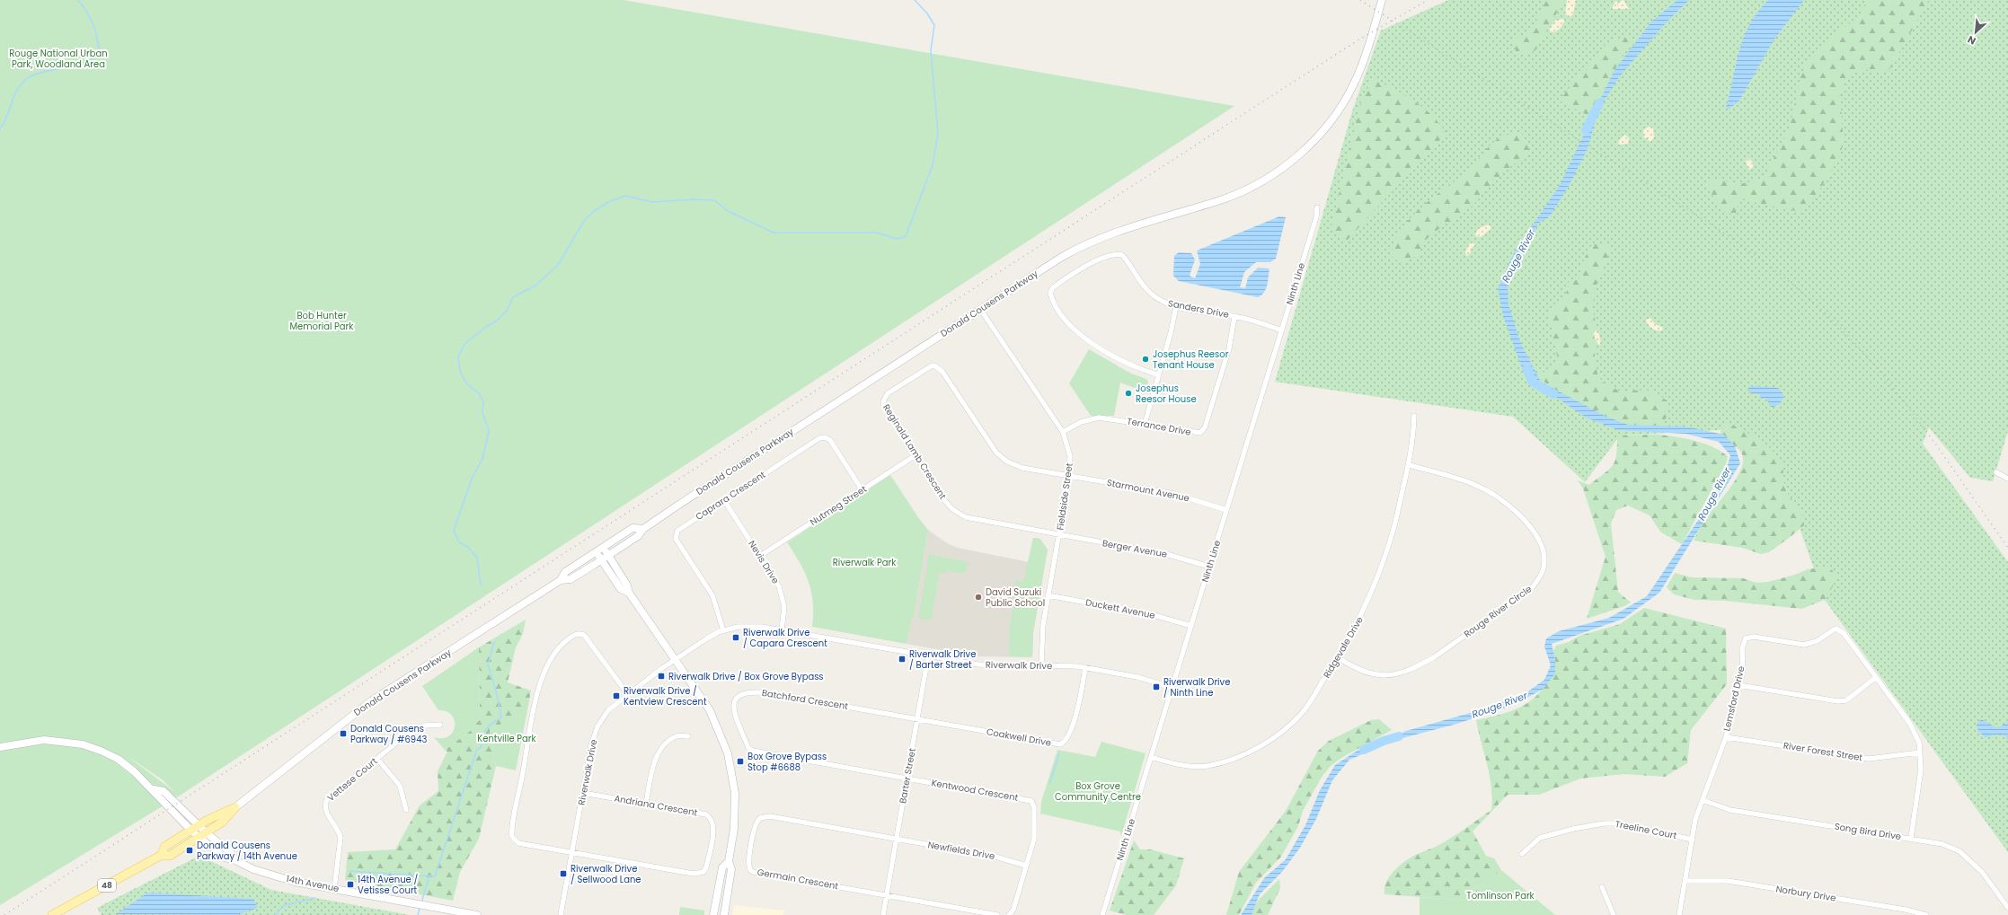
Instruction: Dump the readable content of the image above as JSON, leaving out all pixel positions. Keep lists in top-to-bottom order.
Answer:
{
  "streets": {
    "main road": ["Donald Cousens Parkway", "14th Avenue", "48"],
    "street": [
      "Ninth Line",
      "Sanders Drive",
      "Terrance Drive",
      "Reginald Lamb Crescent",
      "Starmount Avenue",
      "Caprara Crescent",
      "Fieldside Street",
      "Nutmeg Street",
      "Berger Avenue",
      "Nevis Drive",
      "Duckett Avenue",
      "Rouge River Circle",
      "Ridgevale Drive",
      "Riverwalk Drive",
      "Lemsford Drive",
      "Batchford Crescent",
      "Coakwell Drive",
      "River Forest Street",
      "Barter Street",
      "Vettese Court",
      "Kentwood Crescent",
      "Andriana Crescent",
      "Treeline Court",
      "Song Bird Drive",
      "Newfields Drive",
      "Germain Crescent",
      "Norbury Drive"
    ]
  },
  "crossings": [
    ["Ninth Line", "Sanders Drive"],
    ["Ninth Line", "Starmount Avenue"],
    ["Ninth Line", "Berger Avenue"],
    ["Ninth Line", "Duckett Avenue"],
    ["Ninth Line", "Ridgevale Drive"],
    ["Ninth Line", "Riverwalk Drive"],
    ["Donald Cousens Parkway", "Fieldside Street"],
    ["Donald Cousens Parkway", "14th Avenue"],
    ["Sanders Drive", "Terrance Drive"],
    ["Terrance Drive", "Fieldside Street"],
    ["Reginald Lamb Crescent", "Starmount Avenue"],
    ["Reginald Lamb Crescent", "Fieldside Street"],
    ["Reginald Lamb Crescent", "Nutmeg Street"],
    ["Reginald Lamb Crescent", "Berger Avenue"],
    ["Starmount Avenue", "Fieldside Street"],
    ["Caprara Crescent", "Nutmeg Street"],
    ["Caprara Crescent", "Nevis Drive"],
    ["Caprara Crescent", "Riverwalk Drive"],
    ["Fieldside Street", "Berger Avenue"],
    ["Fieldside Street", "Duckett Avenue"],
    ["Fieldside Street", "Riverwalk Drive"],
    ["Nutmeg Street", "Nevis Drive"],
    ["Nevis Drive", "Riverwalk Drive"],
    ["Rouge River Circle", "Ridgevale Drive"],
    ["Riverwalk Drive", "Coakwell Drive"],
    ["Riverwalk Drive", "Barter Street"],
    ["Riverwalk Drive", "Andriana Crescent"],
    ["Lemsford Drive", "River Forest Street"],
    ["Lemsford Drive", "Treeline Court"],
    ["Lemsford Drive", "Song Bird Drive"],
    ["Lemsford Drive", "Norbury Drive"],
    ["Batchford Crescent", "Coakwell Drive"],
    ["Batchford Crescent", "Barter Street"],
    ["Batchford Crescent", "Kentwood Crescent"],
    ["Coakwell Drive", "Barter Street"],
    ["Barter Street", "Kentwood Crescent"],
    ["Barter Street", "Newfields Drive"],
    ["Barter Street", "Germain Crescent"],
    ["Vettese Court", "14th Avenue"],
    ["Kentwood Crescent", "Newfields Drive"],
    ["Newfields Drive", "Germain Crescent"]
  ],
  "water": ["Rouge River"],
  "parks": [
    "Rouge National Urban Park, Woodland Area",
    "Bob Hunter Memorial Park",
    "Riverwalk Park",
    "Kentville Park",
    "Box Grove Community Centre",
    "Tomlinson Park"
  ],
  "places": {
    "other": ["Josephus Reesor Tenant House", "Josephus Reesor House", "David Suzuki Public School"],
    "transit": [
      "Riverwalk Drive / Capara Crescent",
      "Riverwalk Drive / Barter Street",
      "Riverwalk Drive / Box Grove Bypass",
      "Riverwalk Drive / Ninth Line",
      "Riverwalk Drive / Kentview Crescent",
      "Donald Cousens Parkway / #6943",
      "Box Grove Bypass Stop #6688",
      "Donald Cousens Parkway / 14th Avenue",
      "Riverwalk Drive / Sellwood Lane",
      "14th Avenue / Vetisse Court"
    ]
  },
  "north": "bottom left"
}
